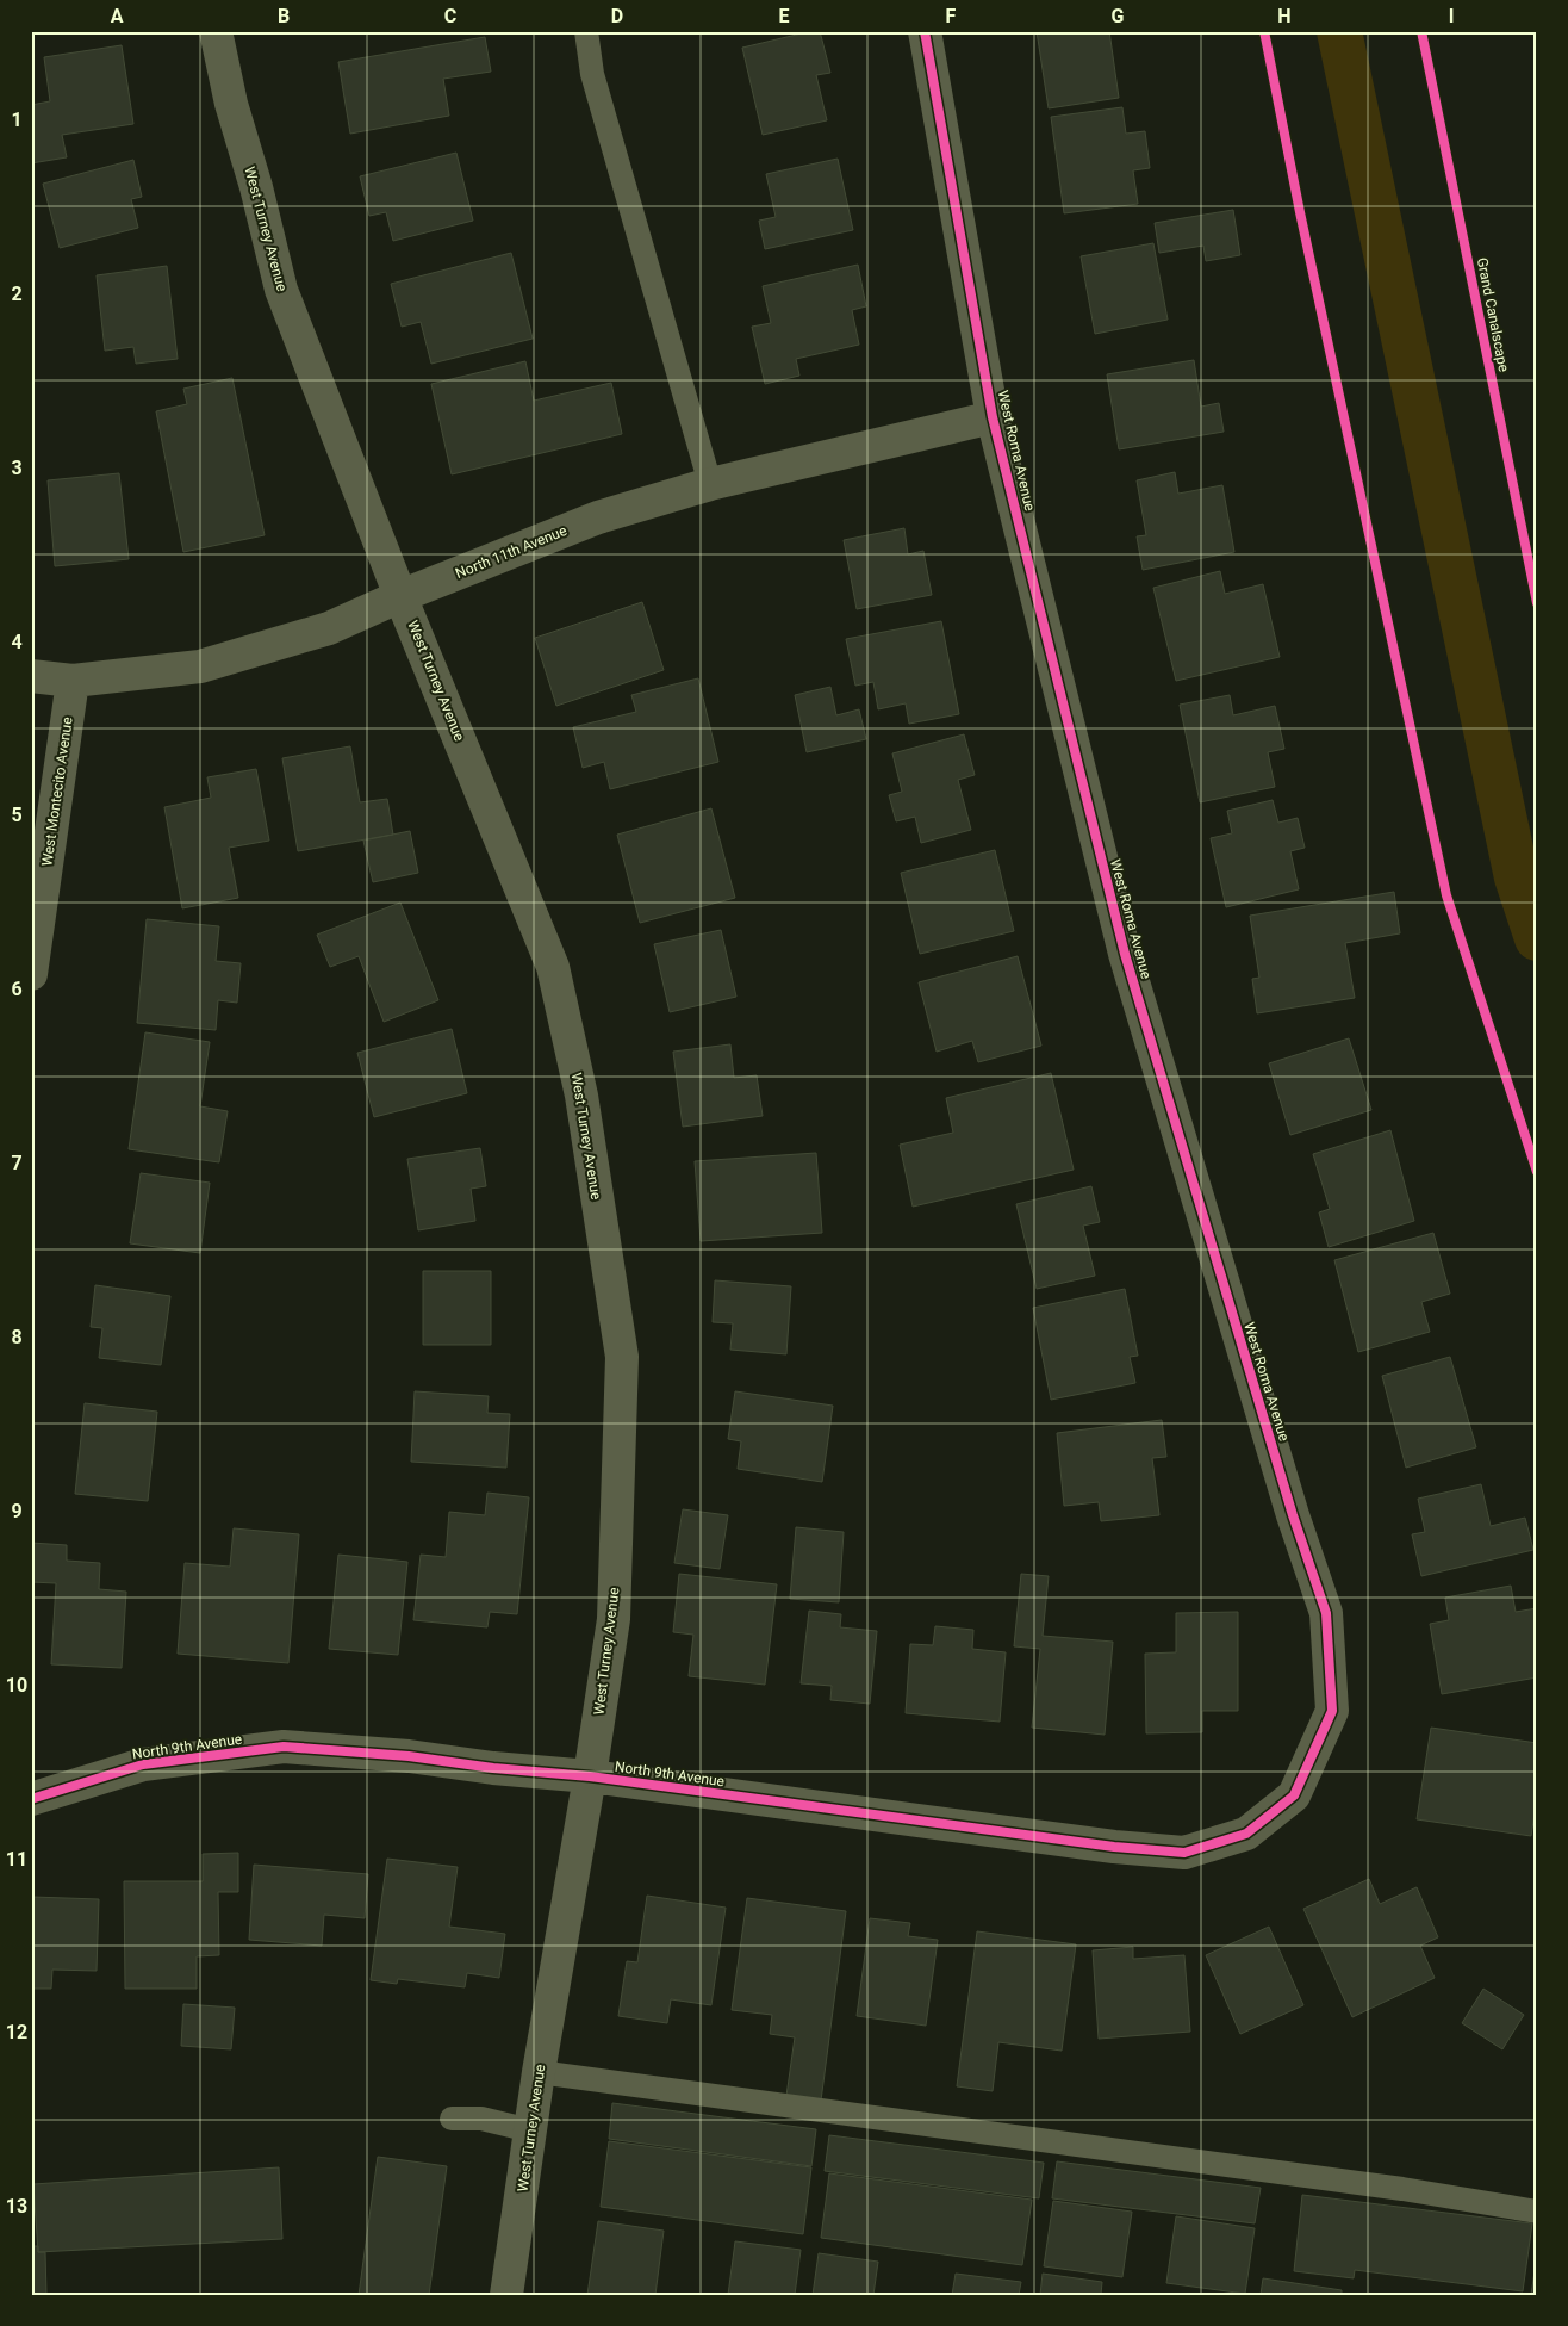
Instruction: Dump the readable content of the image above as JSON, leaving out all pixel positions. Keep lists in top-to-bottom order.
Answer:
{
  "streets": {
    "street": [
      "West Turney Avenue",
      "West Roma Avenue",
      "North 11th Avenue",
      "West Montecito Avenue",
      "North 9th Avenue"
    ],
    "cycle path": ["Grand Canalscape"]
  },
  "crossings": [
    ["West Turney Avenue", "North 11th Avenue"],
    ["West Turney Avenue", "North 9th Avenue"],
    ["West Roma Avenue", "North 11th Avenue"],
    ["West Roma Avenue", "North 9th Avenue"],
    ["North 11th Avenue", "West Montecito Avenue"]
  ],
  "grid": {
    "columns": [
      "A",
      "B",
      "C",
      "D",
      "E",
      "F",
      "G",
      "H",
      "I"
    ],
    "rows": [
      "1",
      "2",
      "3",
      "4",
      "5",
      "6",
      "7",
      "8",
      "9",
      "10",
      "11",
      "12",
      "13"
    ]
  }
}
